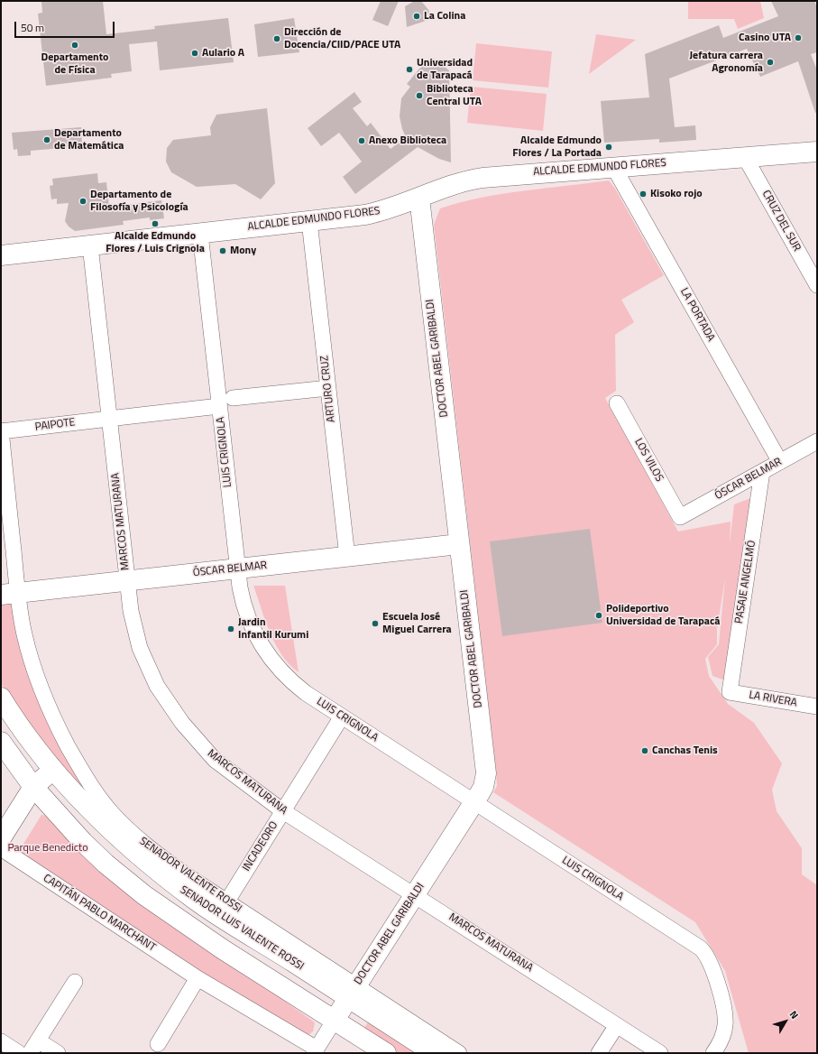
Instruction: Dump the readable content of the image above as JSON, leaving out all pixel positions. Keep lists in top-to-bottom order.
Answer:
{
  "streets": {
    "street": [
      "ALCALDE EDMUNDO FLORES",
      "CRUZ DEL SUR",
      "LA PORTADA",
      "DOCTOR ABEL GARIBALDI",
      "ARTURO CRUZ",
      "PAIPOTE",
      "LUIS CRIGNOLA",
      "LOS VILOS",
      "ÓSCAR BELMAR",
      "MARCOS MATURANA",
      "PASAJE ANGELMÓ",
      "LA RIVERA",
      "INCADEORO",
      "SENADOR VALENTE ROSSI",
      "CAPITÁN PABLO MARCHANT",
      "SENADOR LUIS VALENTE ROSSI"
    ]
  },
  "crossings": [
    ["ALCALDE EDMUNDO FLORES", "CRUZ DEL SUR"],
    ["ALCALDE EDMUNDO FLORES", "LA PORTADA"],
    ["ALCALDE EDMUNDO FLORES", "DOCTOR ABEL GARIBALDI"],
    ["ALCALDE EDMUNDO FLORES", "ARTURO CRUZ"],
    ["ALCALDE EDMUNDO FLORES", "LUIS CRIGNOLA"],
    ["ALCALDE EDMUNDO FLORES", "MARCOS MATURANA"],
    ["LA PORTADA", "ÓSCAR BELMAR"],
    ["DOCTOR ABEL GARIBALDI", "LUIS CRIGNOLA"],
    ["DOCTOR ABEL GARIBALDI", "ÓSCAR BELMAR"],
    ["DOCTOR ABEL GARIBALDI", "MARCOS MATURANA"],
    ["DOCTOR ABEL GARIBALDI", "SENADOR VALENTE ROSSI"],
    ["DOCTOR ABEL GARIBALDI", "CAPITÁN PABLO MARCHANT"],
    ["DOCTOR ABEL GARIBALDI", "SENADOR LUIS VALENTE ROSSI"],
    ["ARTURO CRUZ", "ÓSCAR BELMAR"],
    ["PAIPOTE", "LUIS CRIGNOLA"],
    ["PAIPOTE", "MARCOS MATURANA"],
    ["PAIPOTE", "SENADOR VALENTE ROSSI"],
    ["LUIS CRIGNOLA", "ÓSCAR BELMAR"],
    ["LUIS CRIGNOLA", "INCADEORO"],
    ["LOS VILOS", "ÓSCAR BELMAR"],
    ["ÓSCAR BELMAR", "MARCOS MATURANA"],
    ["ÓSCAR BELMAR", "PASAJE ANGELMÓ"],
    ["ÓSCAR BELMAR", "SENADOR VALENTE ROSSI"],
    ["MARCOS MATURANA", "INCADEORO"],
    ["PASAJE ANGELMÓ", "LA RIVERA"],
    ["INCADEORO", "SENADOR VALENTE ROSSI"],
    ["SENADOR VALENTE ROSSI", "SENADOR LUIS VALENTE ROSSI"]
  ],
  "parks": ["Parque Benedicto"],
  "places": [
    "La Colina",
    "Casino UTA",
    "Dirección de Docencia/CIID/PACE UTA",
    "Departamento de Física",
    "Aulario A",
    "Jefatura carrera Agronomía",
    "Universidad de Tarapacá",
    "Biblioteca Central UTA",
    "Departamento de Matemática",
    "Anexo Biblioteca",
    "Alcalde Edmundo Flores / La Portada",
    "Kisoko rojo",
    "Departamento de Filosofía y Psicología",
    "Alcalde Edmundo Flores / Luis Crignola",
    "Mony",
    "Polideportivo Universidad de Tarapacá",
    "Escuela José Miguel Carrera",
    "Jardin Infantil Kurumi",
    "Canchas Tenis"
  ],
  "scale_bar": "50 m",
  "north": "top right"
}
